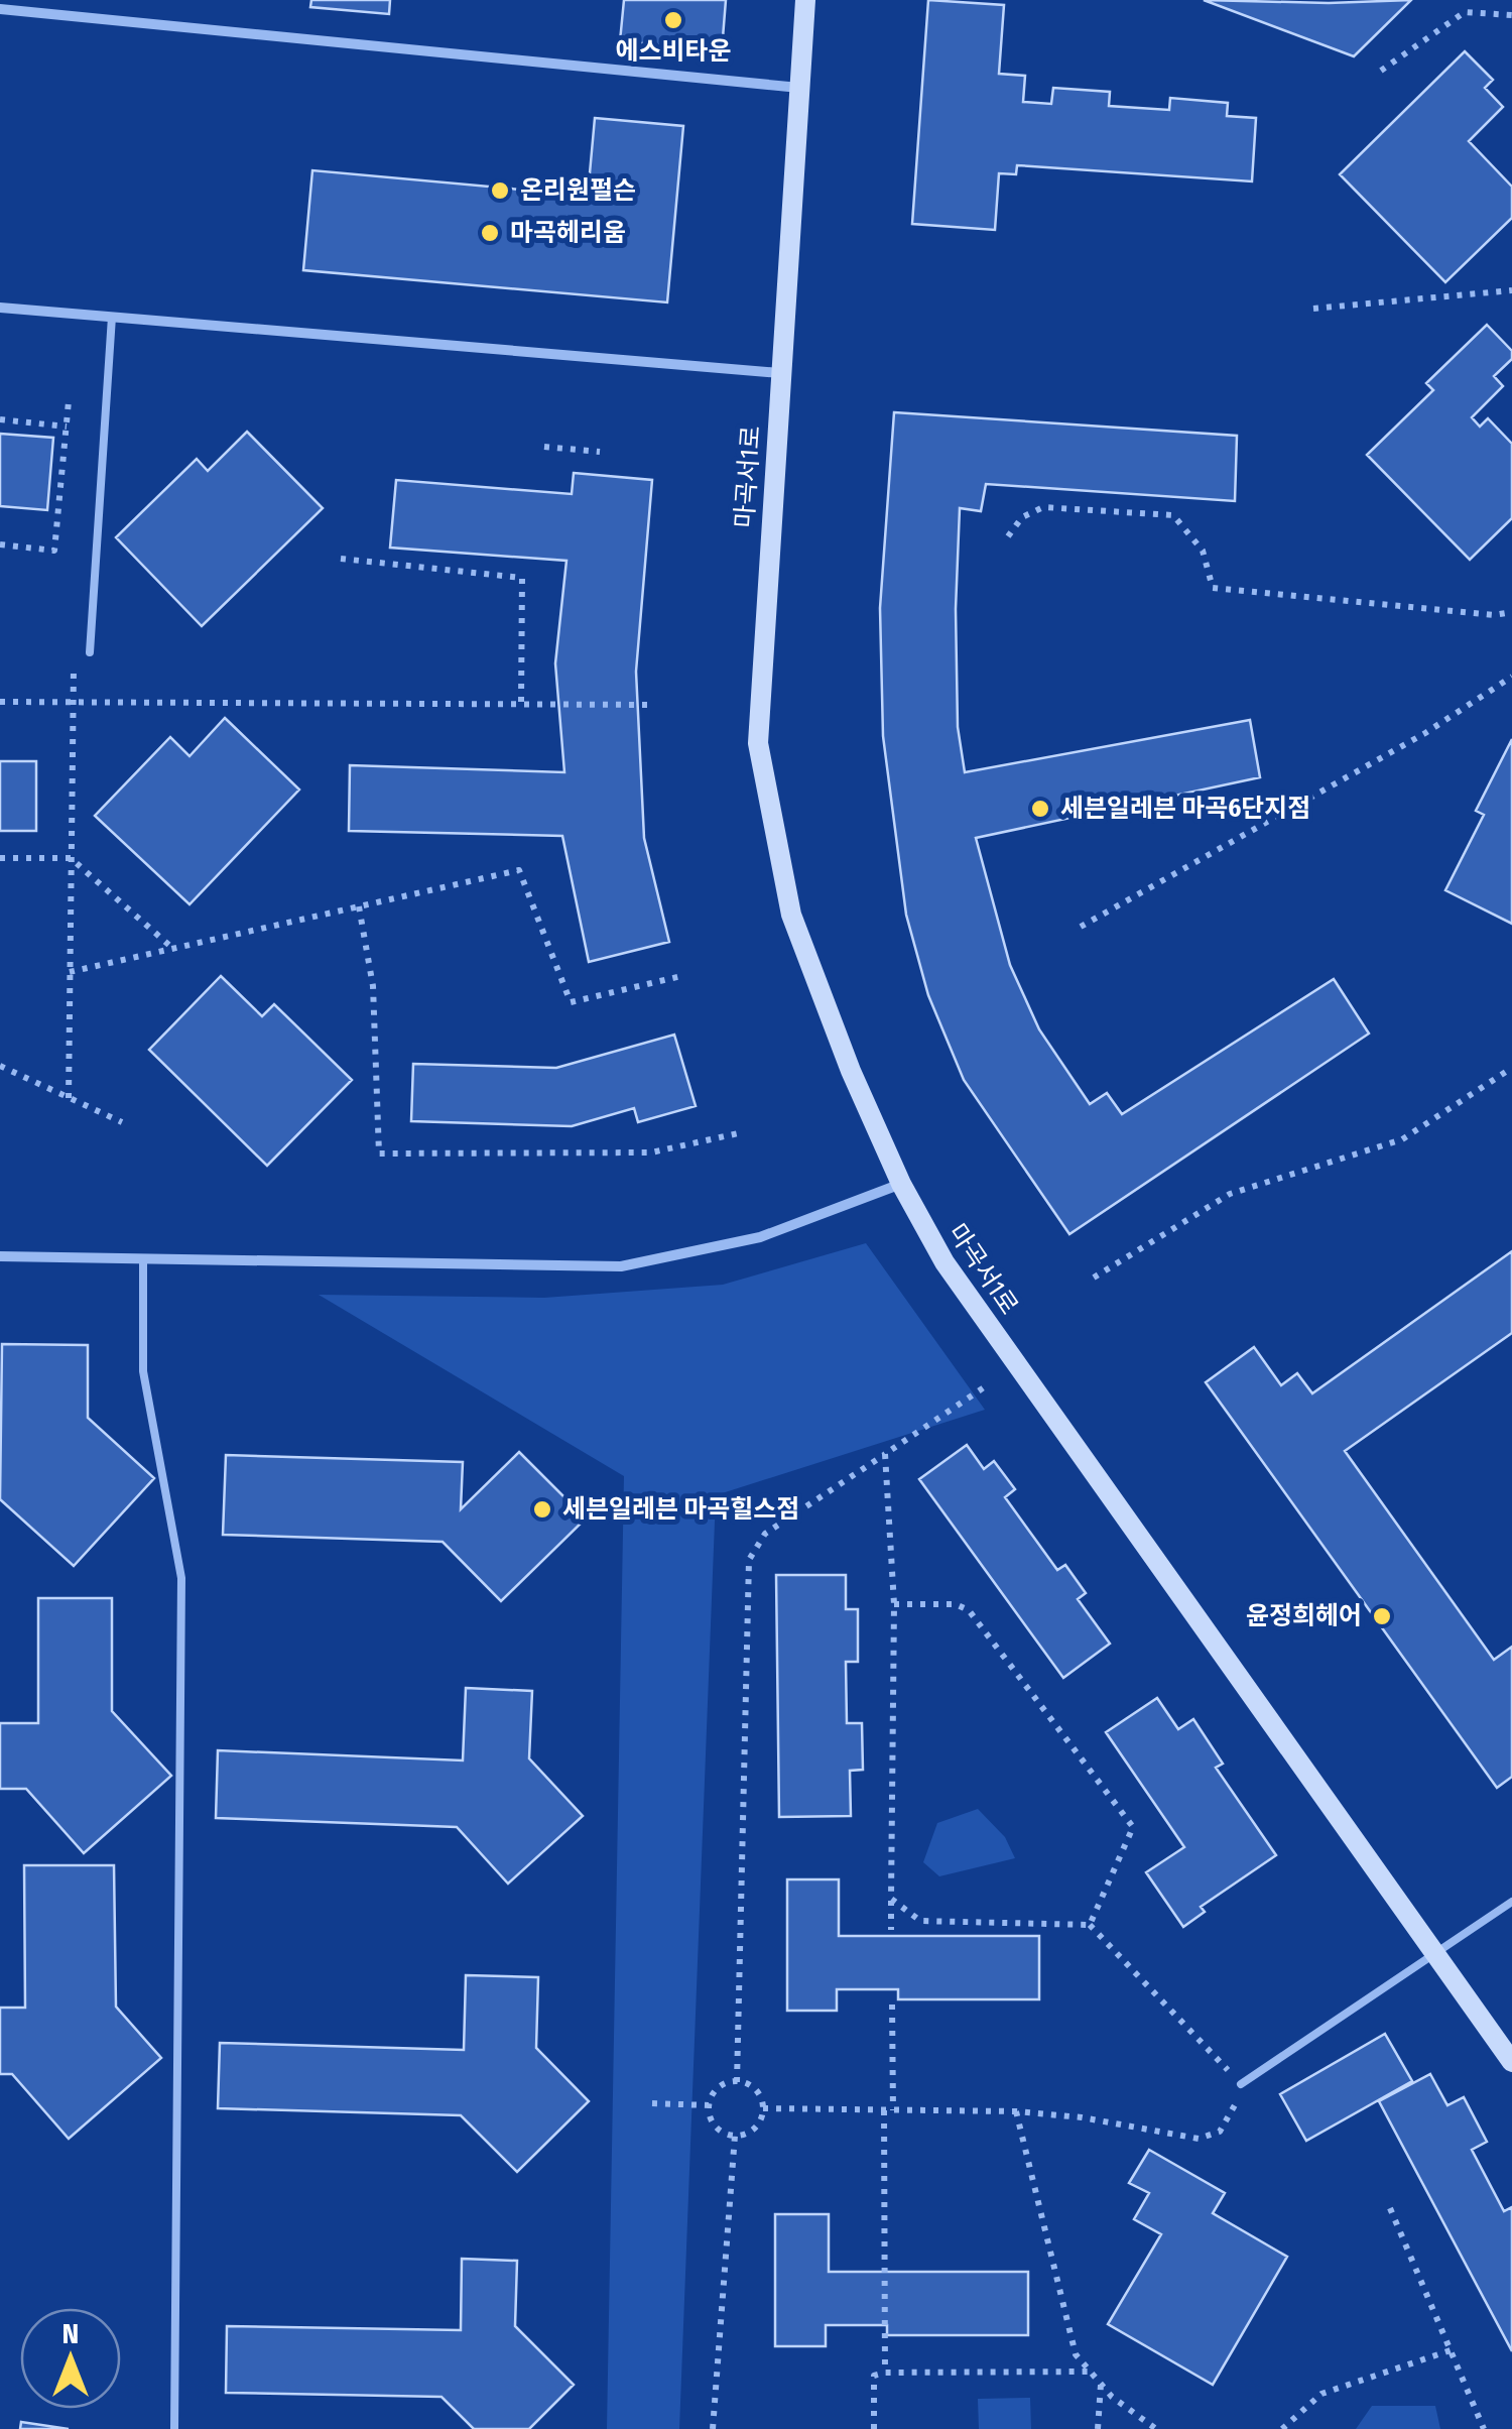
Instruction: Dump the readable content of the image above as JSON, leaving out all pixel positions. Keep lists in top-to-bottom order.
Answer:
{
  "streets": {
    "street": ["마곡서1로"]
  },
  "places": [
    "에스비타운",
    "온리원펄슨",
    "마곡헤리움",
    "세븐일레븐 마곡6단지점",
    "세븐일레븐 마곡힐스점",
    "윤정희헤어"
  ],
  "north": "top"
}
